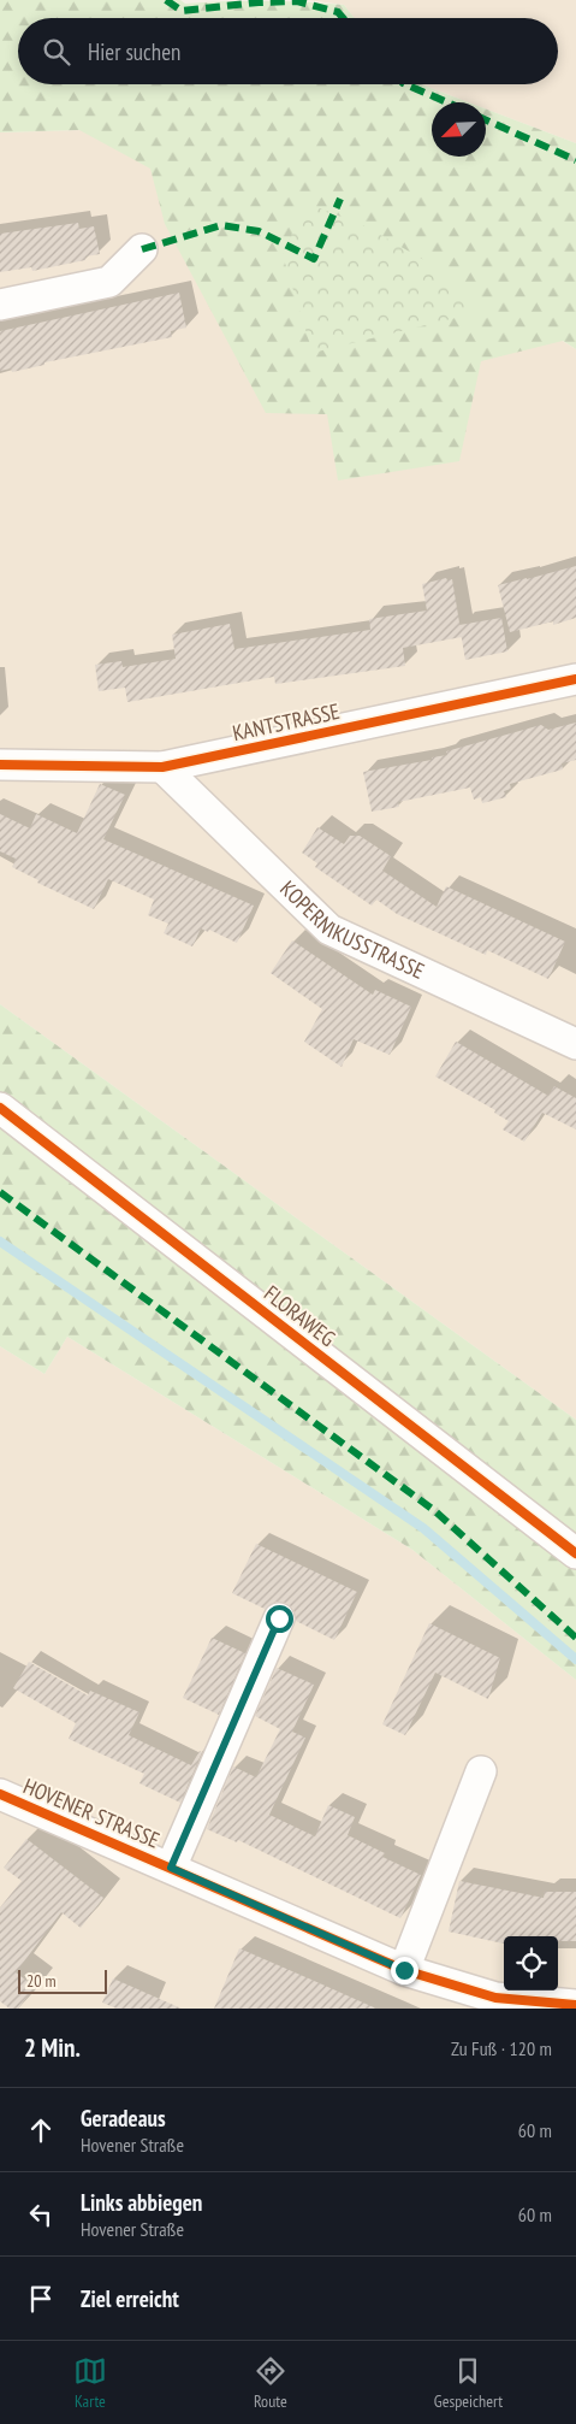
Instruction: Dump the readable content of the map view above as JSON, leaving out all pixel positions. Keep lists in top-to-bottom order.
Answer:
{
  "streets": {
    "street": [
      "KANTSTRASSE",
      "KOPERNIKUSSTRASSE",
      "FLORAWEG",
      "HOVENER STRASSE"
    ]
  },
  "crossings": [
    ["KANTSTRASSE", "KOPERNIKUSSTRASSE"]
  ],
  "scale_bar": "20 m",
  "north": "bottom left",
  "page": {
    "search": "Hier suchen",
    "scale": "20 m",
    "heading": ["2 Min.", "Zu Fuß · 120 m"],
    "list": [
      ["Geradeaus", "Hovener Straße", "60 m"],
      ["Links abbiegen", "Hovener Straße", "60 m"],
      "Ziel erreicht"
    ],
    "nav": ["Karte", "Route", "Gespeichert"]
  }
}
